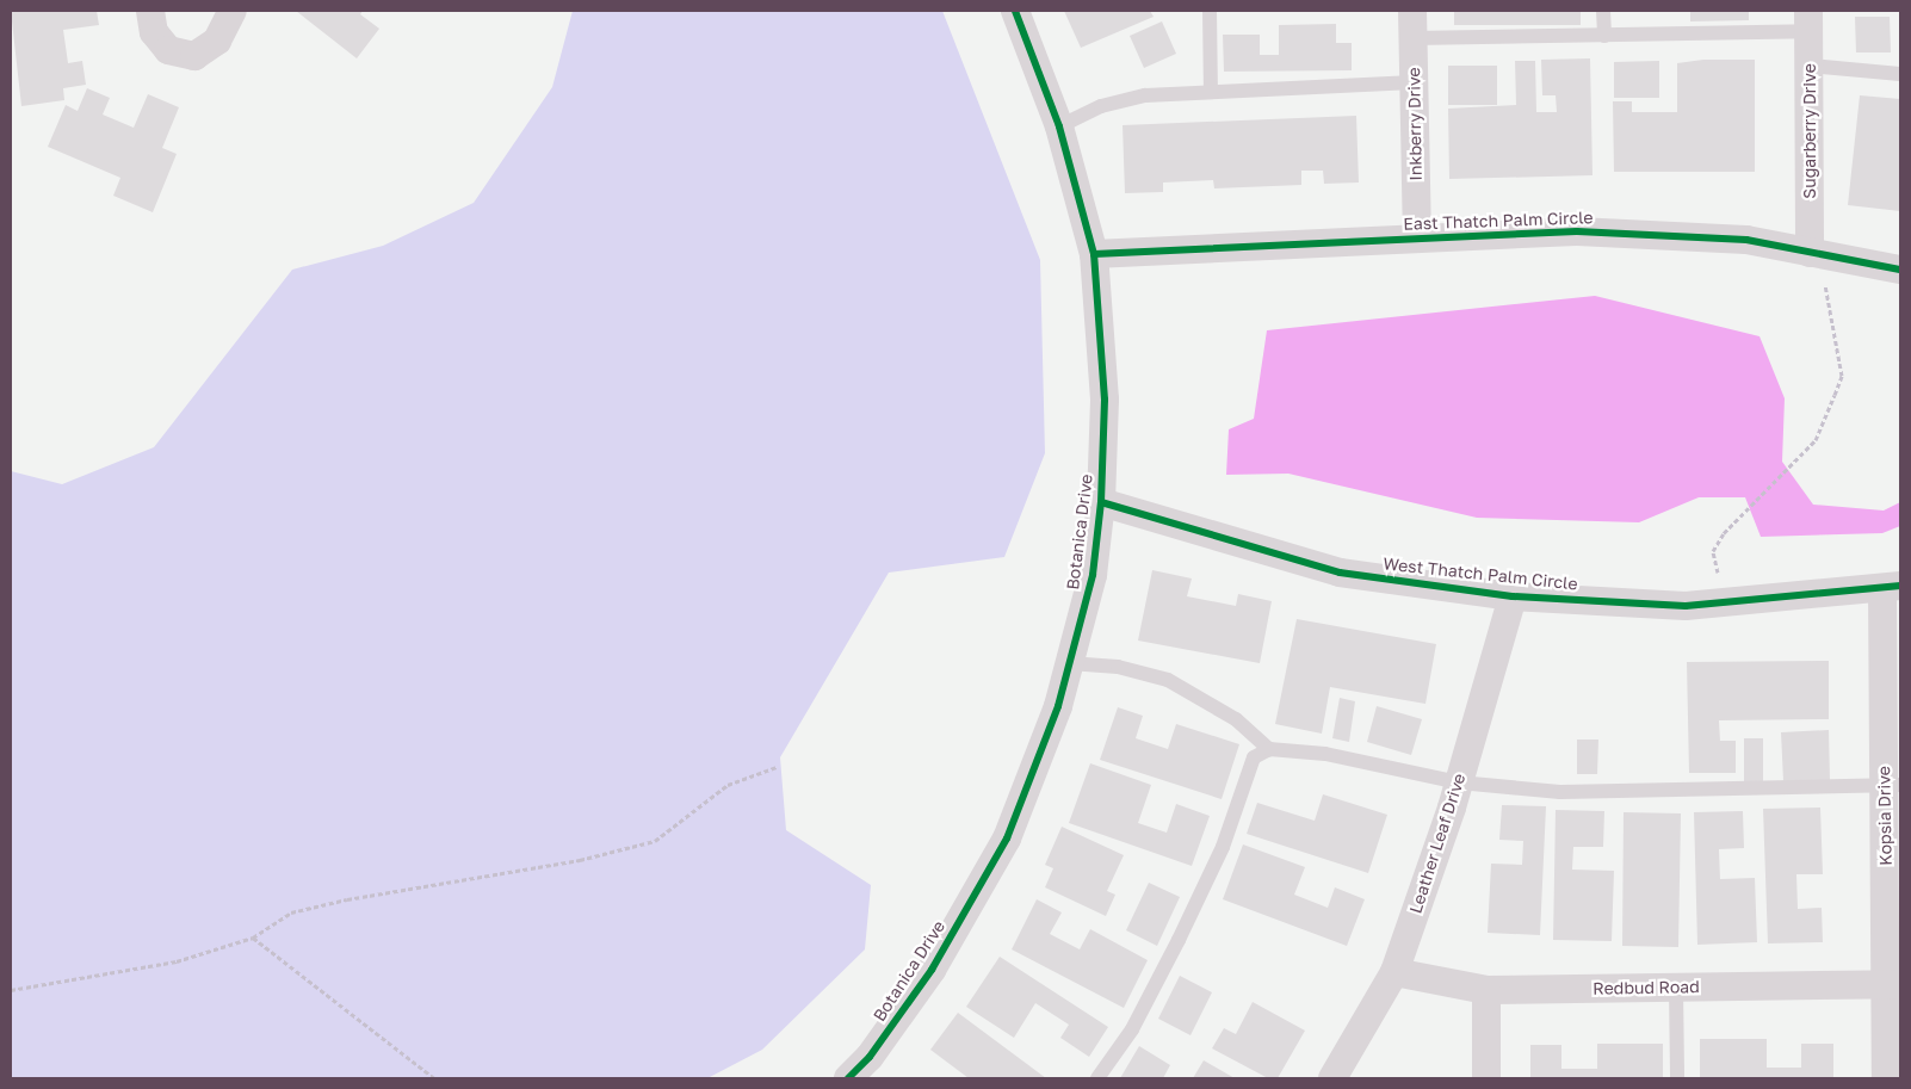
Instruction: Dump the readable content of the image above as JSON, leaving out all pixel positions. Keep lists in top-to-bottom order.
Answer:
{
  "streets": {
    "street": [
      "Inkberry Drive",
      "Sugarberry Drive",
      "East Thatch Palm Circle",
      "Botanica Drive",
      "West Thatch Palm Circle",
      "Kopsia Drive",
      "Leather Leaf Drive",
      "Redbud Road"
    ]
  },
  "crossings": [
    ["Inkberry Drive", "East Thatch Palm Circle"],
    ["Sugarberry Drive", "East Thatch Palm Circle"],
    ["East Thatch Palm Circle", "Botanica Drive"],
    ["Botanica Drive", "West Thatch Palm Circle"],
    ["West Thatch Palm Circle", "Kopsia Drive"],
    ["West Thatch Palm Circle", "Leather Leaf Drive"],
    ["Kopsia Drive", "Redbud Road"],
    ["Leather Leaf Drive", "Redbud Road"]
  ]
}
